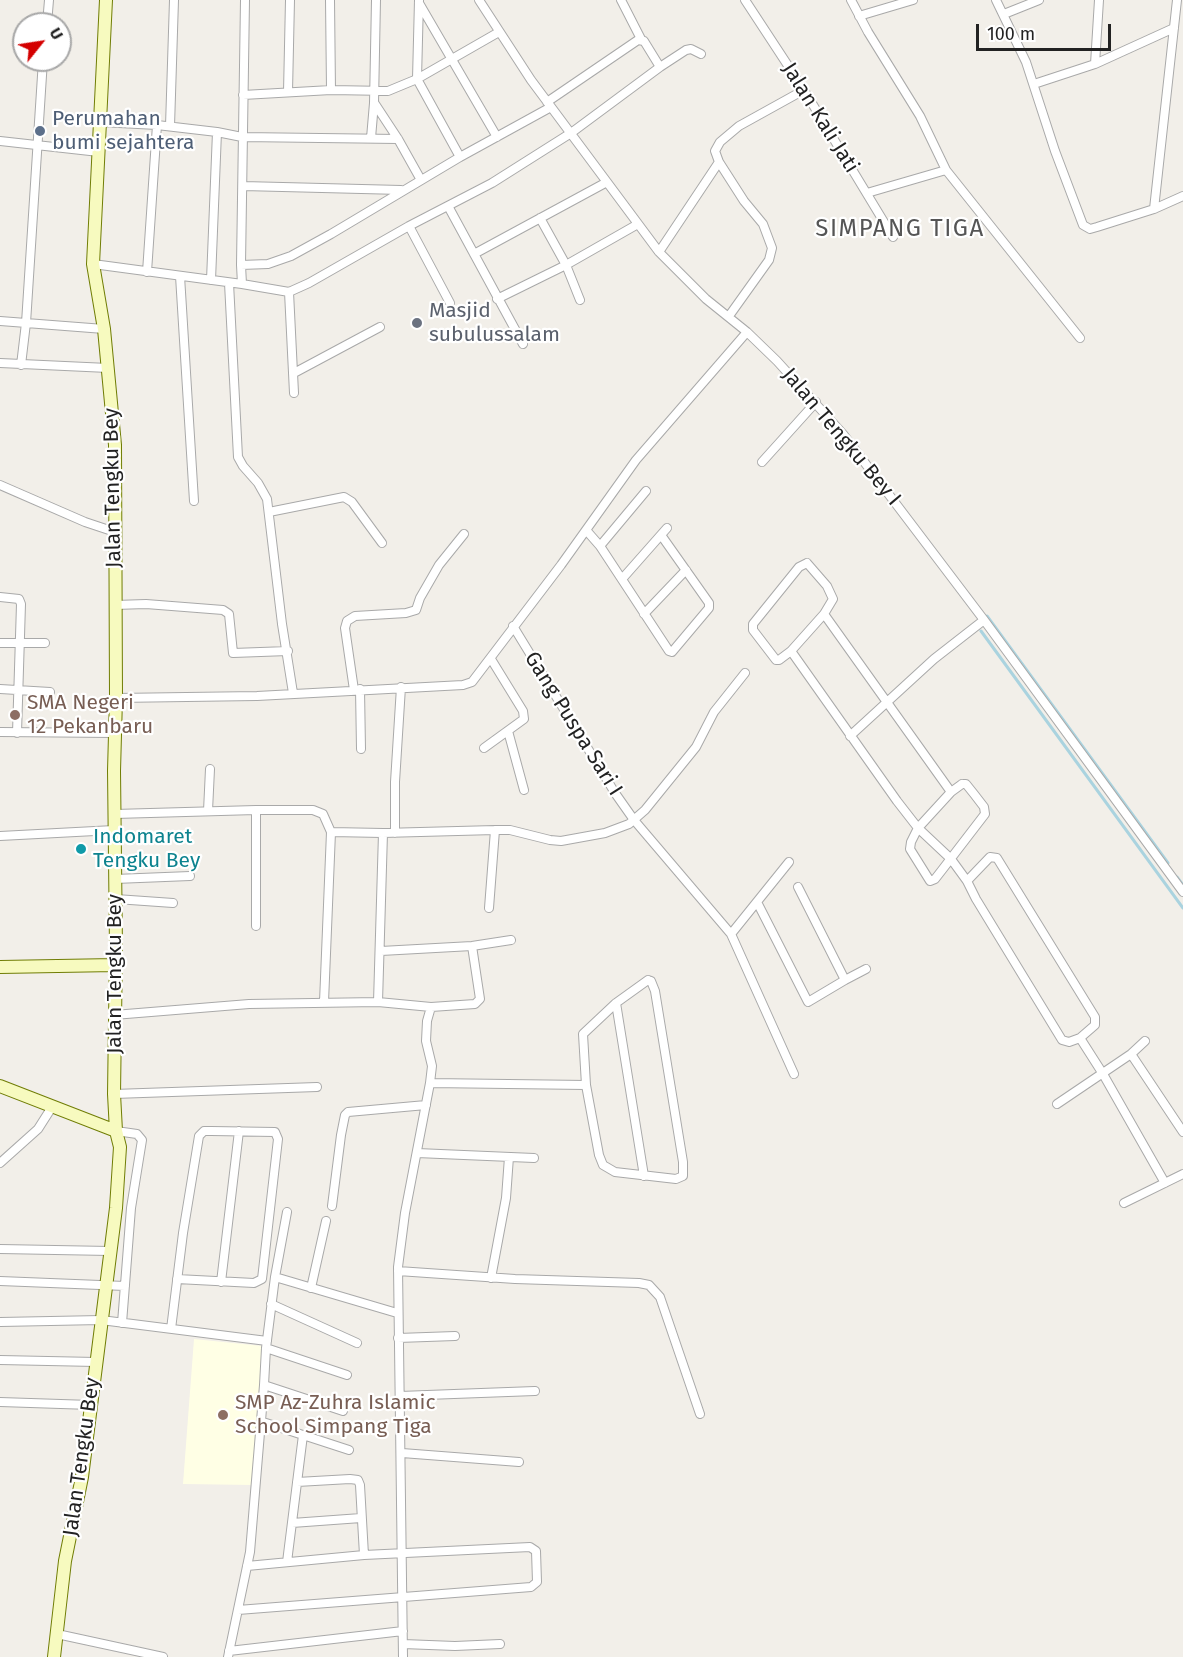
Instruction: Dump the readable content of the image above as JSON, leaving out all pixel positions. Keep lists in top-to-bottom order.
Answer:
{
  "streets": {
    "main road": ["Jalan Tengku Bey"],
    "street": ["Jalan Kali Jati", "Jalan Tengku Bey I", "Gang Puspa Sari I"]
  },
  "districts": ["SIMPANG TIGA"],
  "places": [
    "Perumahan bumi sejahtera",
    "Masjid subulussalam",
    "SMA Negeri 12 Pekanbaru",
    "Indomaret Tengku Bey",
    "SMP Az-Zuhra Islamic School Simpang Tiga"
  ],
  "scale_bar": "100 m",
  "north": "top right"
}
